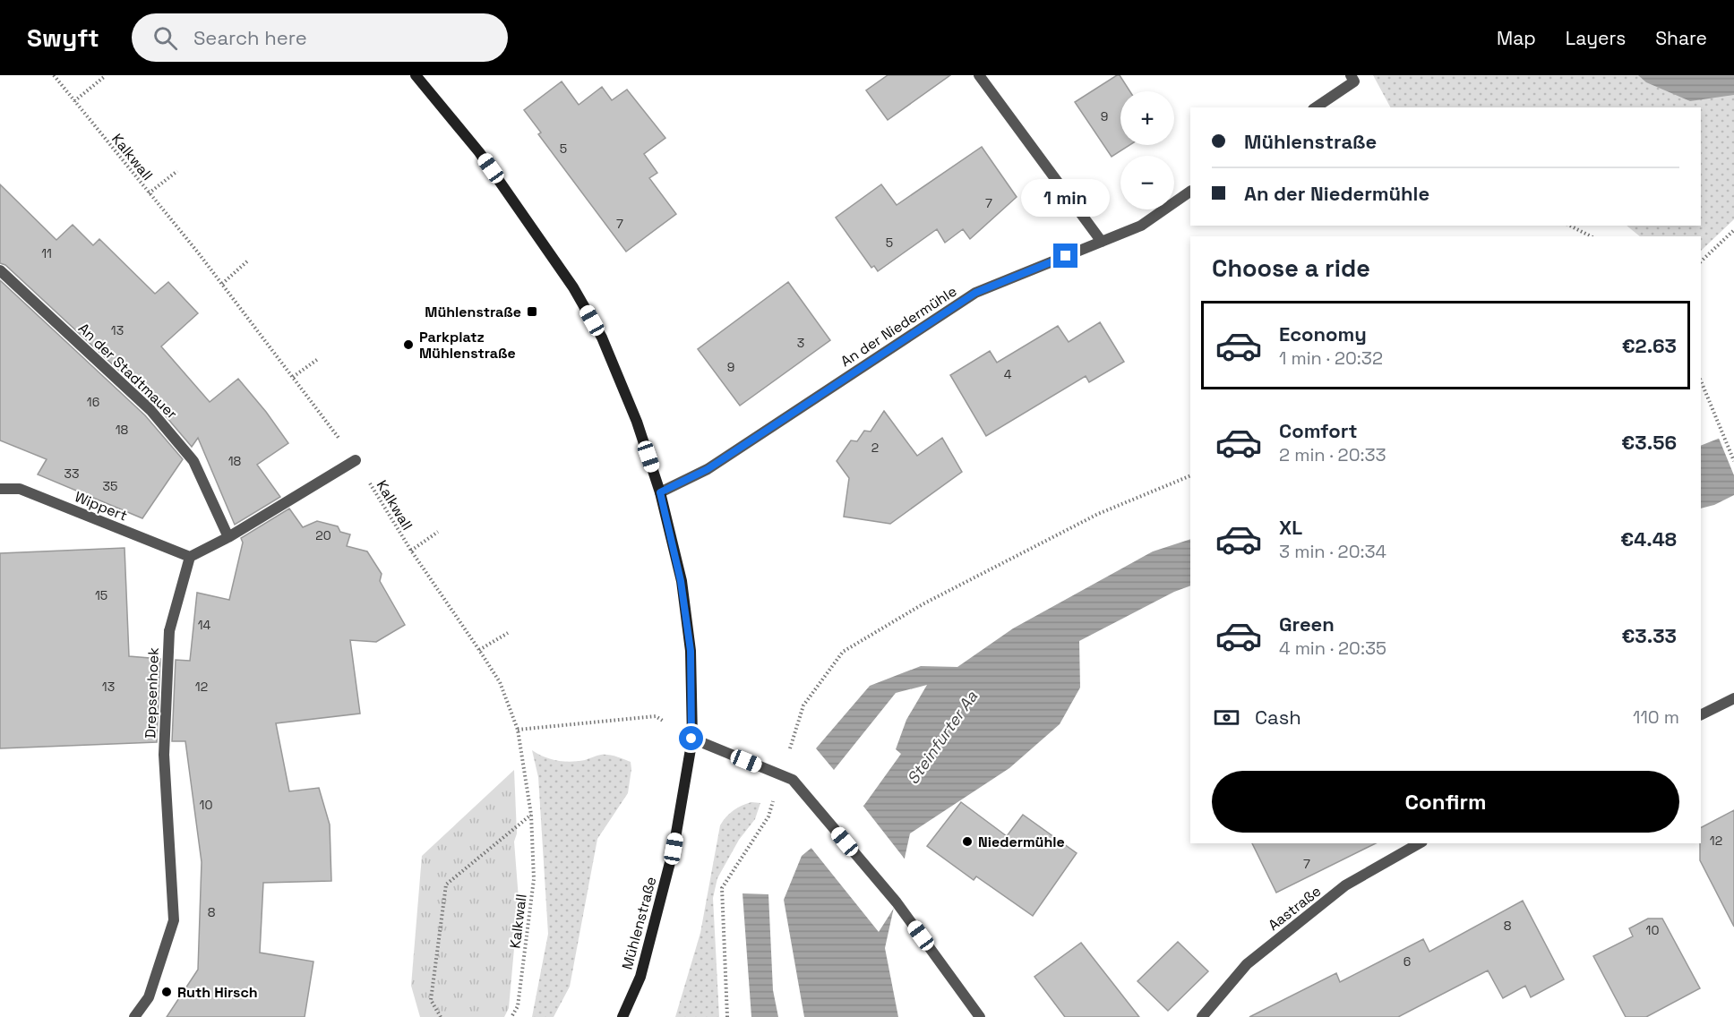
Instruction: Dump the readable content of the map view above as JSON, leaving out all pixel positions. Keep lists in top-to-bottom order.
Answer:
{
  "streets": {
    "main road": ["Mühlenstraße"],
    "street": [
      "An der Niedermühle",
      "An der Stadtmauer",
      "Wippert",
      "Drepsenhoek",
      "Aastraße"
    ],
    "path": ["Kalkwall"]
  },
  "crossings": [
    ["An der Niedermühle", "Mühlenstraße"],
    ["Wippert", "Drepsenhoek"]
  ],
  "water": ["Steinfurter Aa"],
  "places": {
    "transit": ["Mühlenstraße"],
    "other": ["Parkplatz Mühlenstraße", "Niedermühle", "Ruth Hirsch"]
  },
  "house_numbers": [
    "9",
    "5",
    "7",
    "7",
    "5",
    "11",
    "13",
    "3",
    "9",
    "4",
    "16",
    "18",
    "2",
    "18",
    "33",
    "35",
    "20",
    "15",
    "14",
    "13",
    "12",
    "10",
    "12",
    "7",
    "8",
    "8",
    "10",
    "6"
  ],
  "page": {
    "header": "Swyft",
    "search": "Search here",
    "nav": ["Map", "Layers", "Share"],
    "map_buttons": ["+", "−"],
    "banner": ["Mühlenstraße", "An der Niedermühle"],
    "bubble": "1 min",
    "heading": "Choose a ride",
    "list": [
      {
        "name": "Economy",
        "note": "1 min · 20:32",
        "value": "€2.63"
      },
      {
        "name": "Comfort",
        "note": "2 min · 20:33",
        "value": "€3.56"
      },
      {
        "name": "XL",
        "note": "3 min · 20:34",
        "value": "€4.48"
      },
      {
        "name": "Green",
        "note": "4 min · 20:35",
        "value": "€3.33"
      }
    ],
    "pay": ["Cash", "110 m"],
    "buttons": "Confirm"
  }
}
